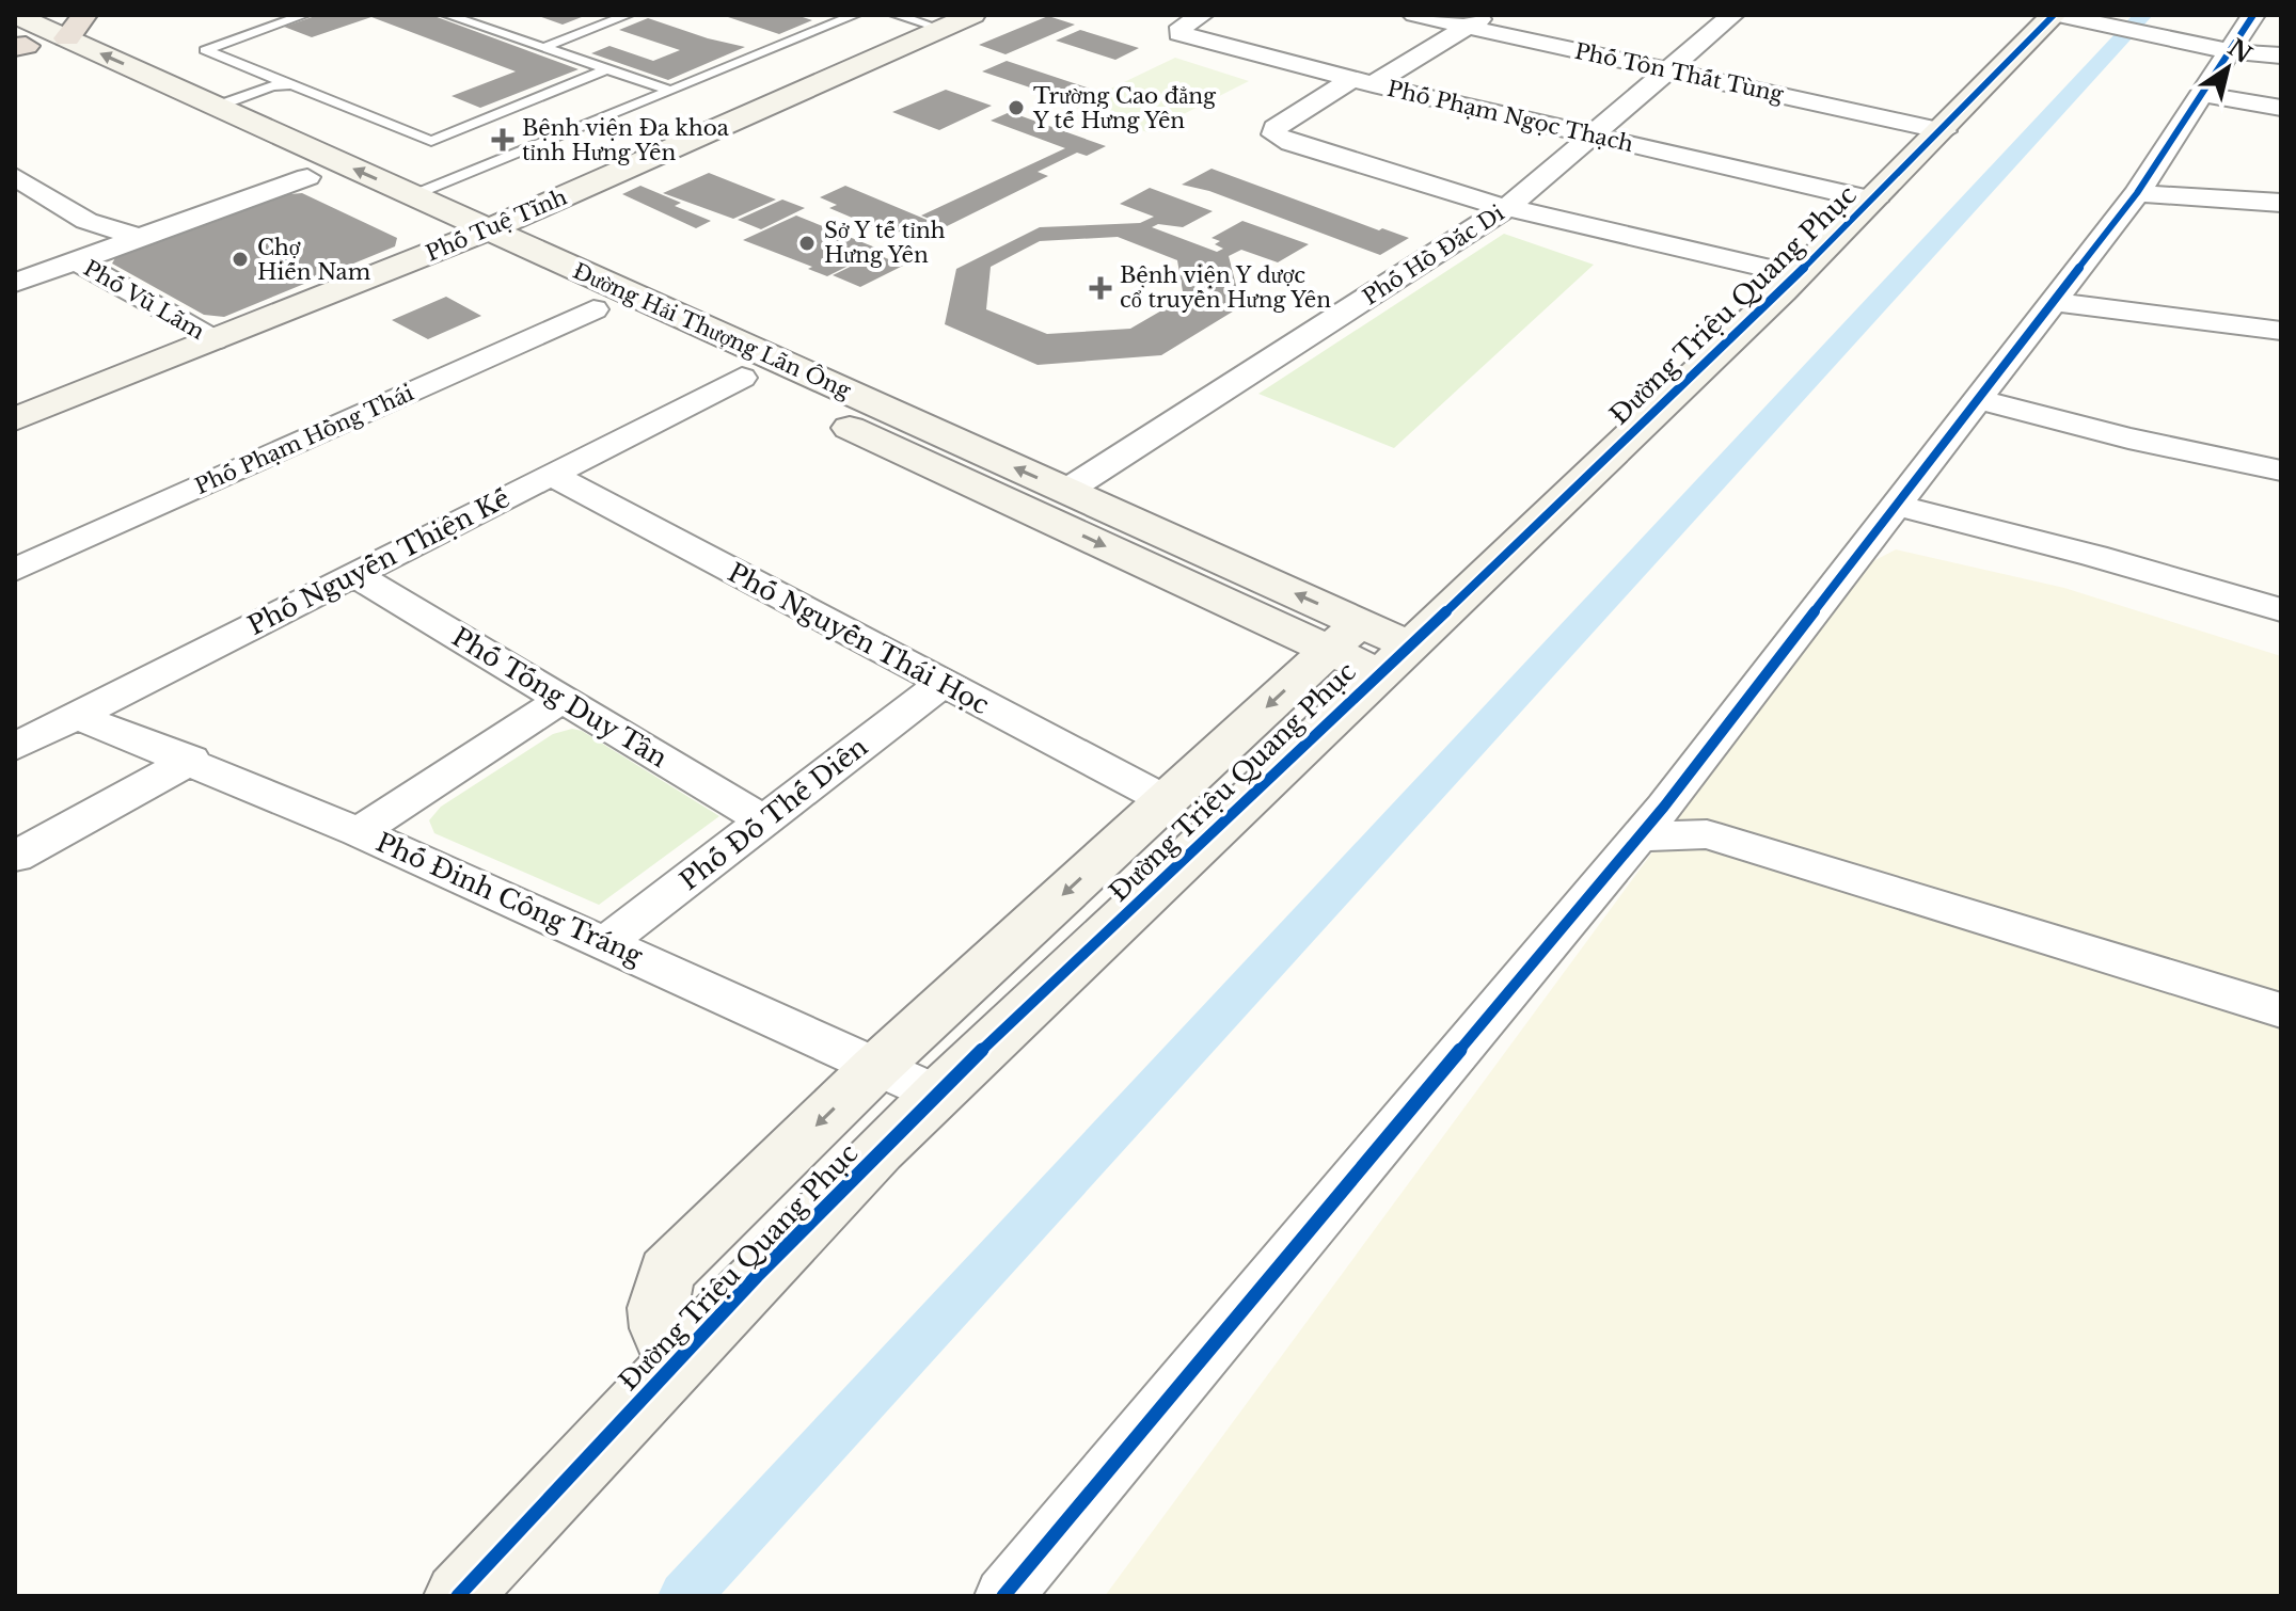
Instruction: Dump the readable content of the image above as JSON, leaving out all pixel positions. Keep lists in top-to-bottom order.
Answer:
{
  "streets": {
    "street": [
      "Phố Tôn Thất Tùng",
      "Phố Phạm Ngọc Thạch",
      "Phố Tuệ Tĩnh",
      "Phố Hồ Đắc Di",
      "Phố Vũ Lãm",
      "Đường Triệu Quang Phục",
      "Đường Hải Thượng Lãn Ông",
      "Phố Phạm Hồng Thái",
      "Phố Nguyễn Thiện Kế",
      "Phố Nguyễn Thái Học",
      "Phố Tống Duy Tân",
      "Phố Đỗ Thế Diên",
      "Phố Đinh Công Tráng"
    ]
  },
  "crossings": [
    ["Phố Tôn Thất Tùng", "Phố Hồ Đắc Di"],
    ["Phố Tôn Thất Tùng", "Đường Triệu Quang Phục"],
    ["Phố Phạm Ngọc Thạch", "Phố Hồ Đắc Di"],
    ["Phố Phạm Ngọc Thạch", "Đường Triệu Quang Phục"],
    ["Phố Tuệ Tĩnh", "Phố Vũ Lãm"],
    ["Phố Tuệ Tĩnh", "Đường Hải Thượng Lãn Ông"],
    ["Phố Hồ Đắc Di", "Đường Hải Thượng Lãn Ông"],
    ["Đường Triệu Quang Phục", "Đường Hải Thượng Lãn Ông"],
    ["Đường Triệu Quang Phục", "Phố Nguyễn Thái Học"],
    ["Đường Triệu Quang Phục", "Phố Đinh Công Tráng"],
    ["Đường Hải Thượng Lãn Ông", "Phố Phạm Hồng Thái"],
    ["Đường Hải Thượng Lãn Ông", "Phố Nguyễn Thiện Kế"],
    ["Phố Nguyễn Thiện Kế", "Phố Nguyễn Thái Học"],
    ["Phố Nguyễn Thiện Kế", "Phố Tống Duy Tân"],
    ["Phố Nguyễn Thiện Kế", "Phố Đinh Công Tráng"],
    ["Phố Nguyễn Thái Học", "Phố Đỗ Thế Diên"],
    ["Phố Tống Duy Tân", "Phố Đỗ Thế Diên"],
    ["Phố Đỗ Thế Diên", "Phố Đinh Công Tráng"]
  ],
  "places": {
    "other": ["Trường Cao đẳng Y tế Hưng Yên", "Sở Y tế tỉnh Hưng Yên", "Chợ Hiến Nam"],
    "health": ["Bệnh viện Đa khoa tỉnh Hưng Yên", "Bệnh viện Y dược cổ truyền Hưng Yên"]
  },
  "north": "top right"
}
